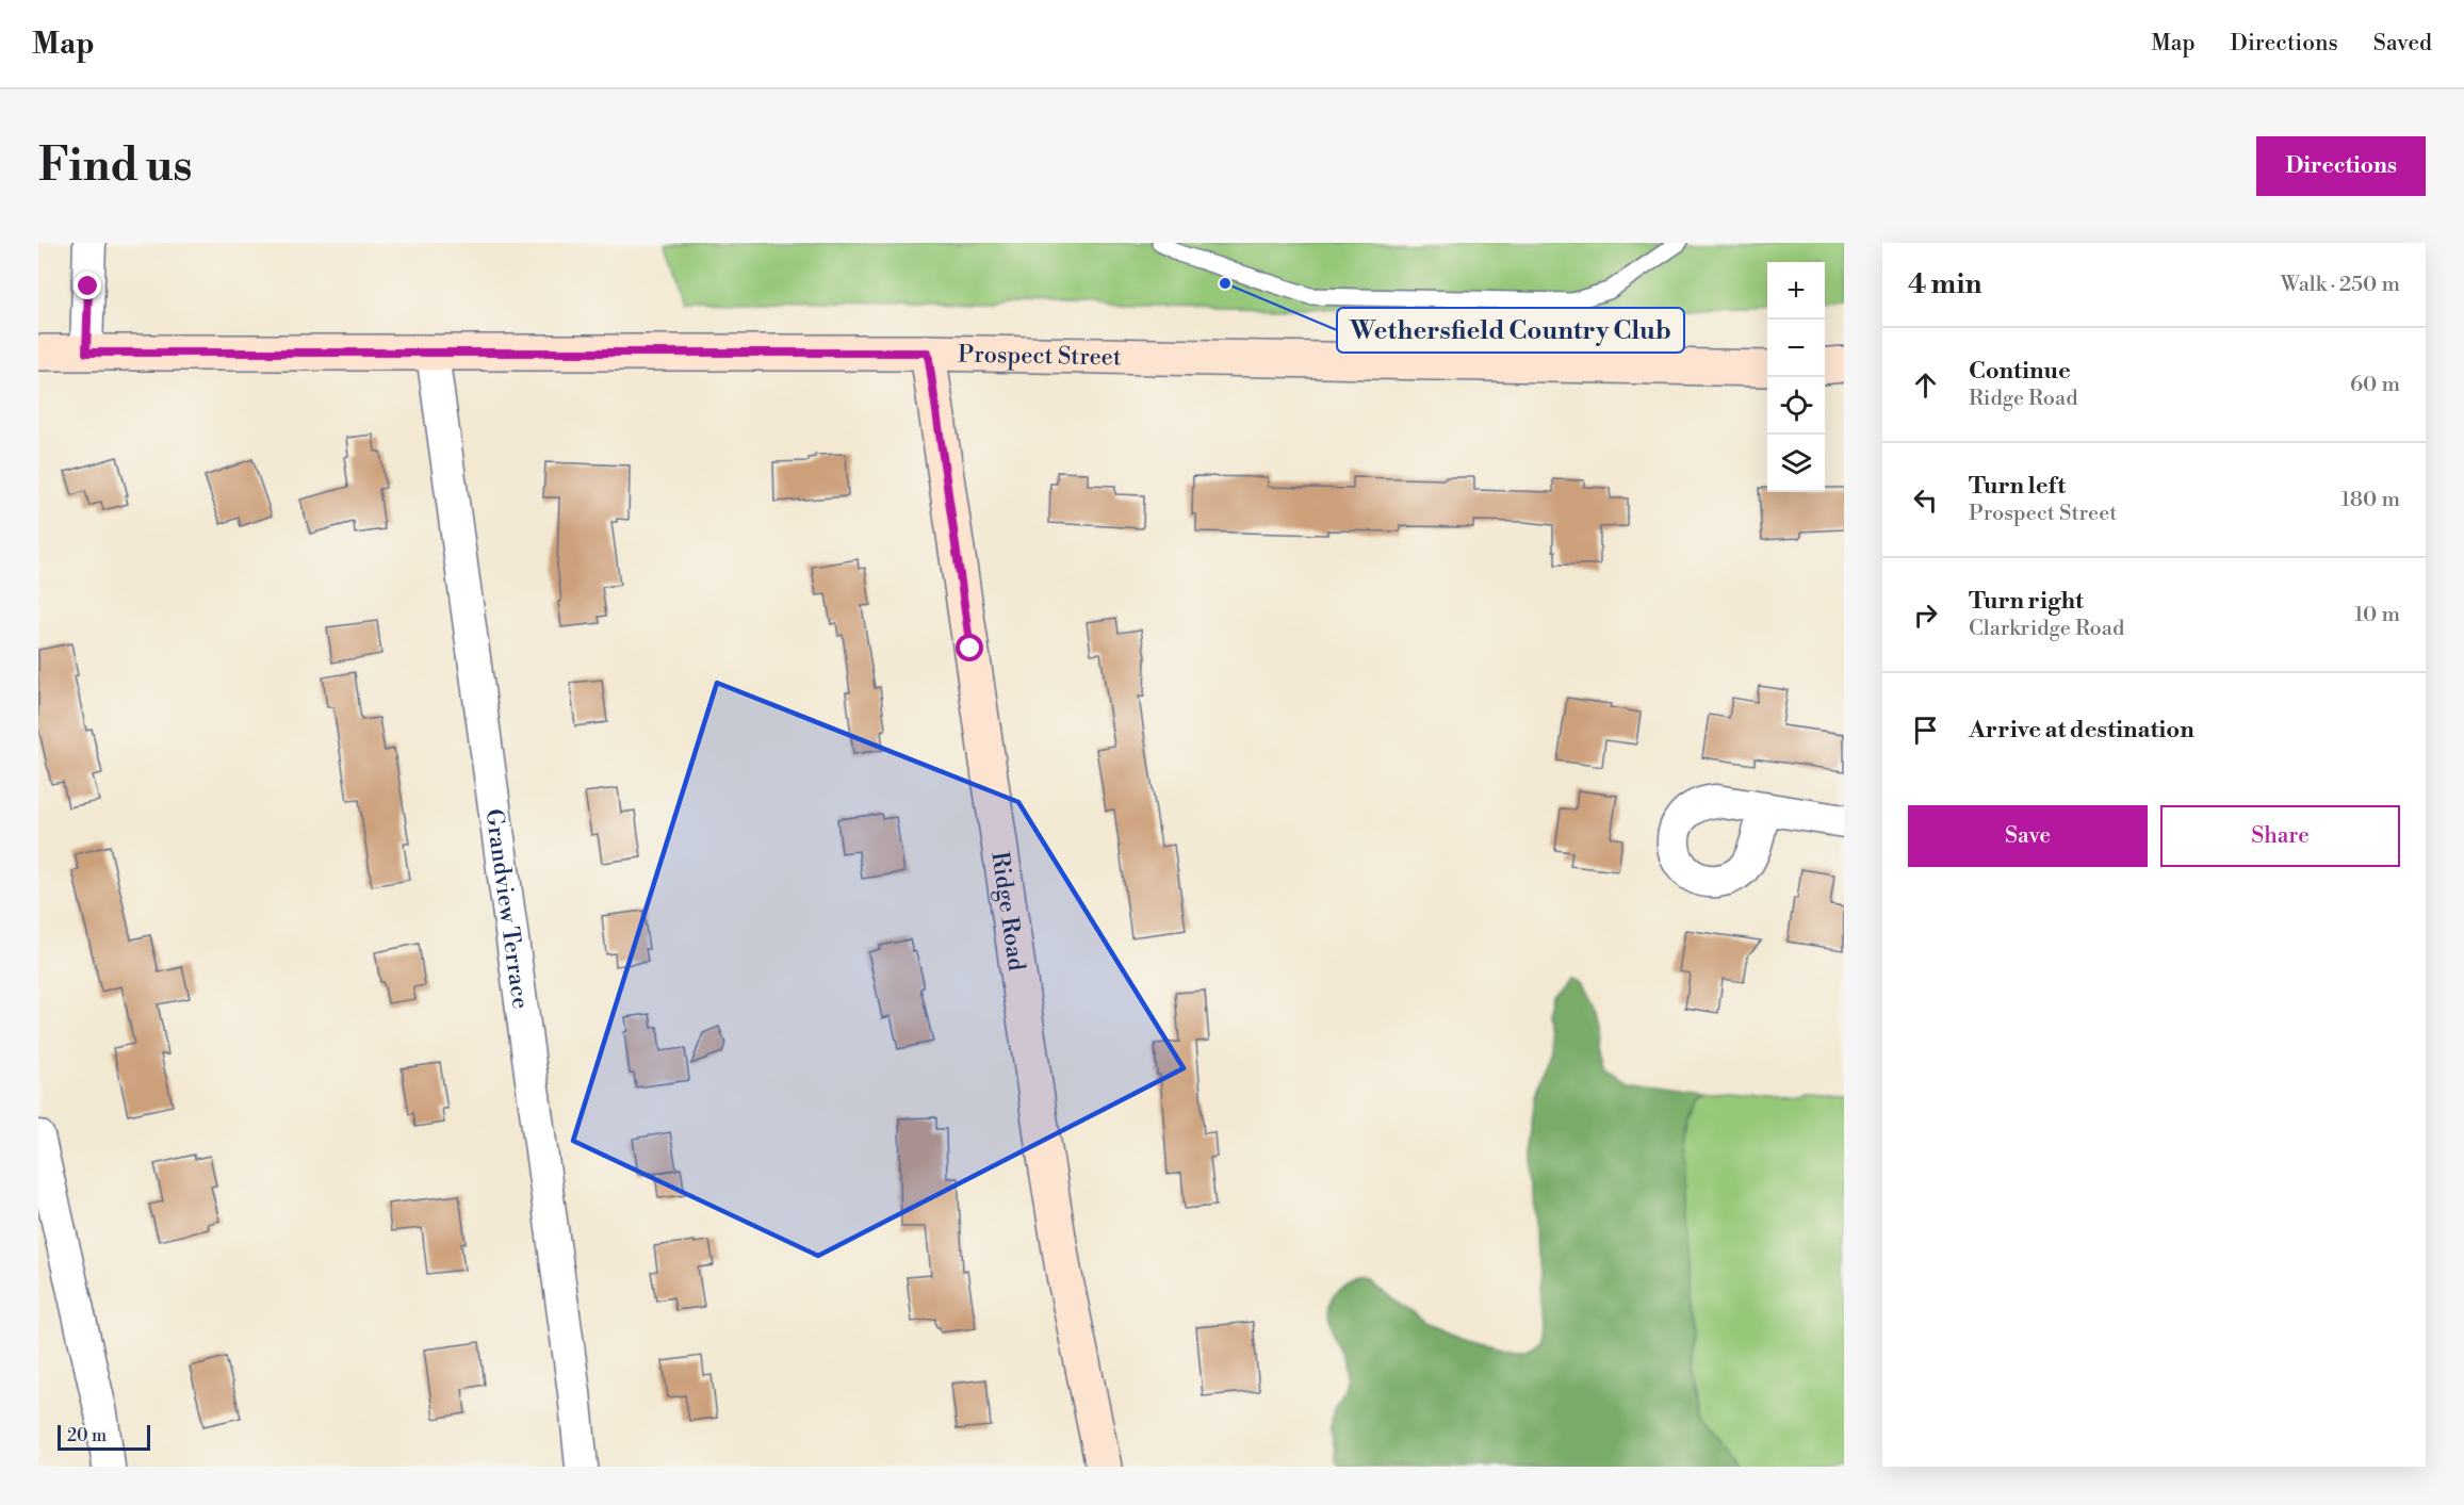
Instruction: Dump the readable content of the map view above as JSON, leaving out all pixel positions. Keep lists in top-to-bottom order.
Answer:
{
  "streets": {
    "main road": ["Prospect Street", "Ridge Road"],
    "street": ["Grandview Terrace"]
  },
  "crossings": [
    ["Prospect Street", "Grandview Terrace"],
    ["Prospect Street", "Ridge Road"]
  ],
  "places": ["Wethersfield Country Club"],
  "scale_bar": "20 m",
  "page": {
    "header": "Map",
    "nav": ["Map", "Directions", "Saved"],
    "buttons": [
      "Directions",
      ["Save", "Share"]
    ],
    "title": "Find us",
    "heading": ["4 min", "Walk · 250 m"],
    "map_buttons": ["+", "−"],
    "list": [
      ["Continue", "Ridge Road", "60 m"],
      ["Turn left", "Prospect Street", "180 m"],
      ["Turn right", "Clarkridge Road", "10 m"],
      "Arrive at destination"
    ],
    "scale": "20 m"
  }
}
